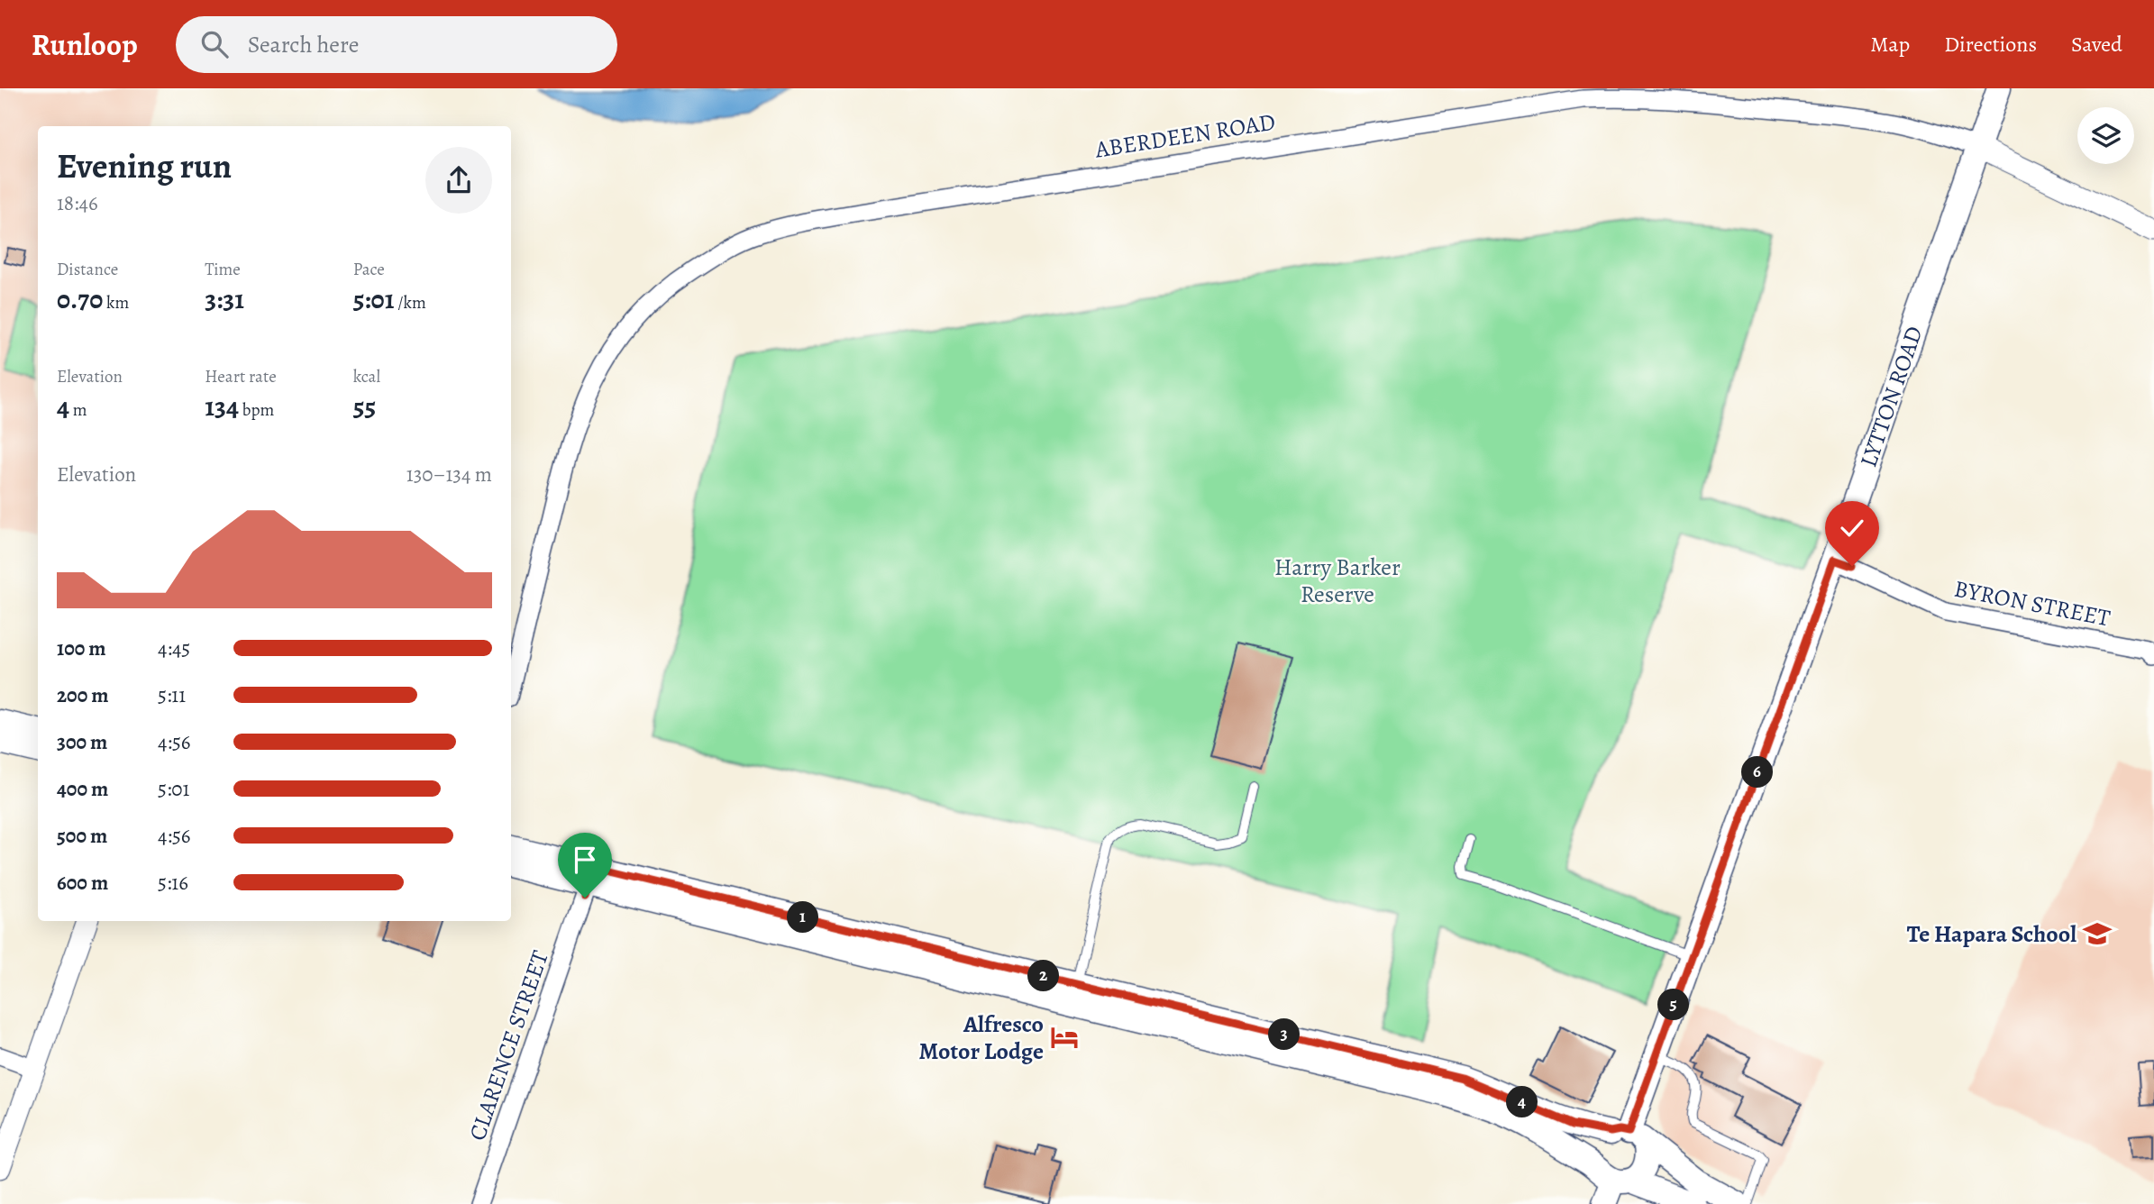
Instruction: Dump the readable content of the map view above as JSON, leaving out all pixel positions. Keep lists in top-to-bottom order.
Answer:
{
  "streets": {
    "main road": ["LYTTON ROAD"],
    "street": ["ABERDEEN ROAD", "BYRON STREET", "CLARENCE STREET"]
  },
  "crossings": [
    ["ABERDEEN ROAD", "LYTTON ROAD"],
    ["LYTTON ROAD", "BYRON STREET"]
  ],
  "parks": ["Harry Barker Reserve"],
  "places": {
    "school or university": ["Te Hapara School"],
    "hotel": ["Alfresco Motor Lodge"]
  },
  "page": {
    "header": "Runloop",
    "search": "Search here",
    "nav": ["Map", "Directions", "Saved"],
    "heading": ["Evening run", "18:46"],
    "stats": [
      ["Distance", "0.70 km"],
      ["Time", "3:31"],
      ["Pace", "5:01 /km"],
      ["Elevation", "4 m"],
      ["Heart rate", "134 bpm"],
      ["kcal", "55"]
    ],
    "chart": ["Elevation", "130–134 m"],
    "list": [
      {
        "name": "100 m",
        "note": "4:45"
      },
      {
        "name": "200 m",
        "note": "5:11"
      },
      {
        "name": "300 m",
        "note": "4:56"
      },
      {
        "name": "400 m",
        "note": "5:01"
      },
      {
        "name": "500 m",
        "note": "4:56"
      },
      {
        "name": "600 m",
        "note": "5:16"
      }
    ],
    "pins": [
      "6",
      "1",
      "2",
      "5",
      "3",
      "4"
    ]
  }
}
